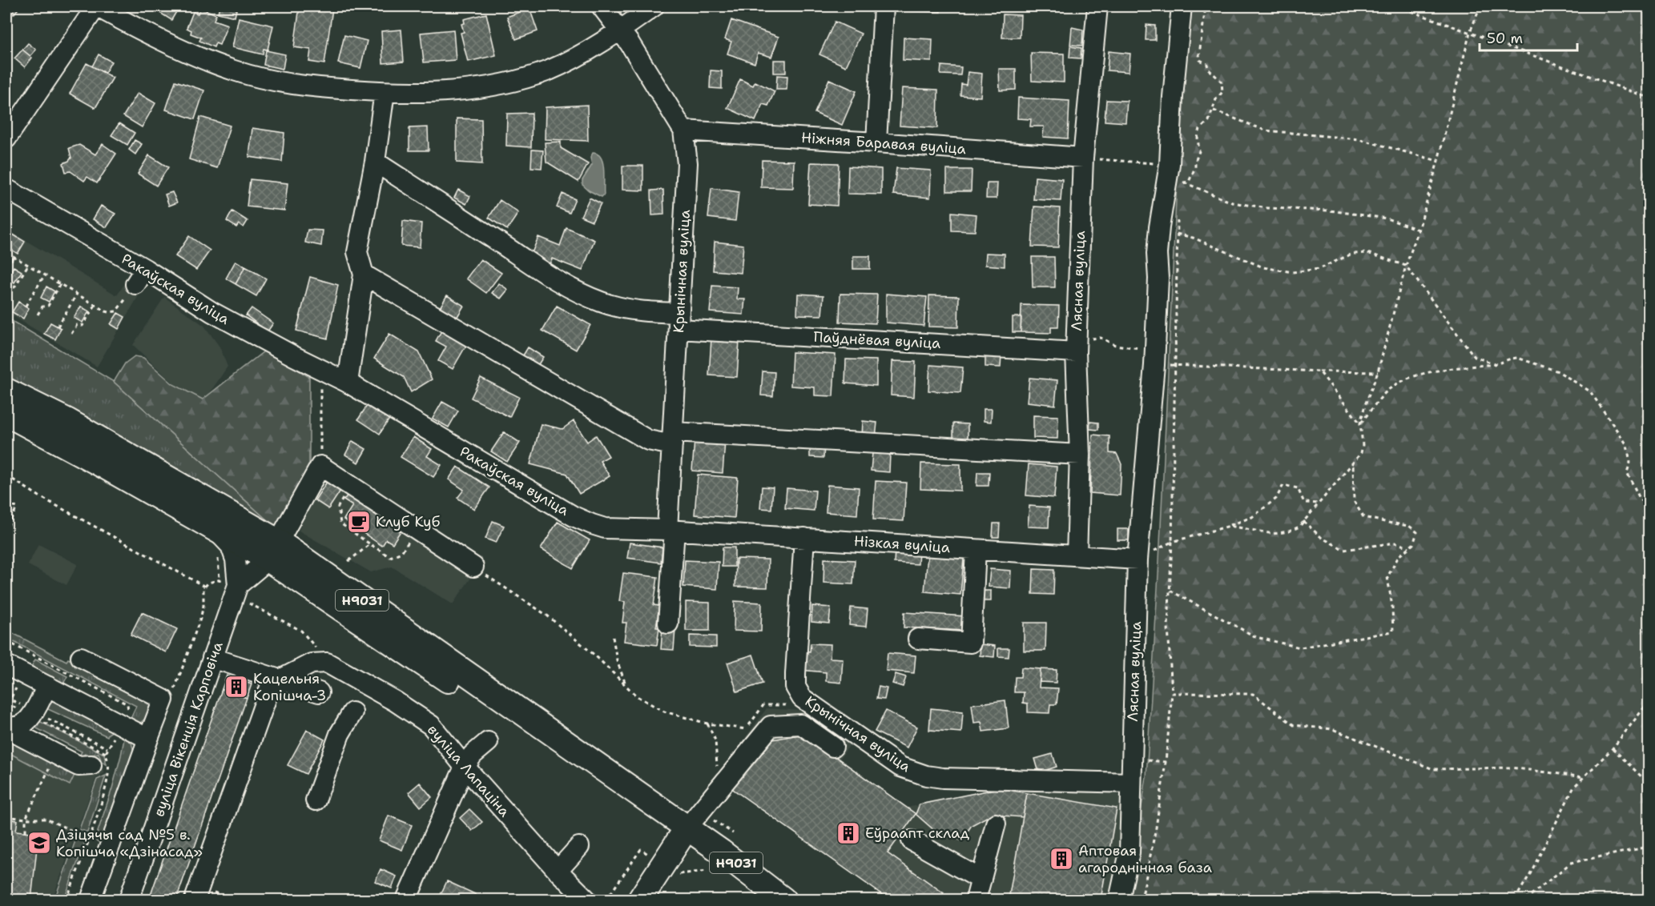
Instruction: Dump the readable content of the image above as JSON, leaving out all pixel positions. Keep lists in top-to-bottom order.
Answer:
{
  "streets": {
    "main road": ["Н9031"],
    "street": [
      "Ніжняя Баравая вуліца",
      "Крынічная вуліца",
      "Лясная вуліца",
      "Ракаўская вуліца",
      "Паўднёвая вуліца",
      "Нізкая вуліца",
      "вуліца Вікенція Карповіча",
      "вуліца Лапаціна"
    ]
  },
  "crossings": [
    ["Ніжняя Баравая вуліца", "Крынічная вуліца"],
    ["Ніжняя Баравая вуліца", "Лясная вуліца"],
    ["Крынічная вуліца", "Лясная вуліца"],
    ["Крынічная вуліца", "Ракаўская вуліца"],
    ["Крынічная вуліца", "Паўднёвая вуліца"],
    ["Крынічная вуліца", "Нізкая вуліца"],
    ["Лясная вуліца", "Паўднёвая вуліца"],
    ["Лясная вуліца", "Нізкая вуліца"],
    ["Ракаўская вуліца", "Нізкая вуліца"]
  ],
  "places": {
    "cafe": ["Клуб Куб"],
    "building": ["Кацельня Копішча-3", "Еўраапт склад", "Аптовая агароднінная база"],
    "school or university": ["Дзіцячы сад №5 в. Копішча «Дзінасад»"]
  },
  "scale_bar": "50 m"
}
